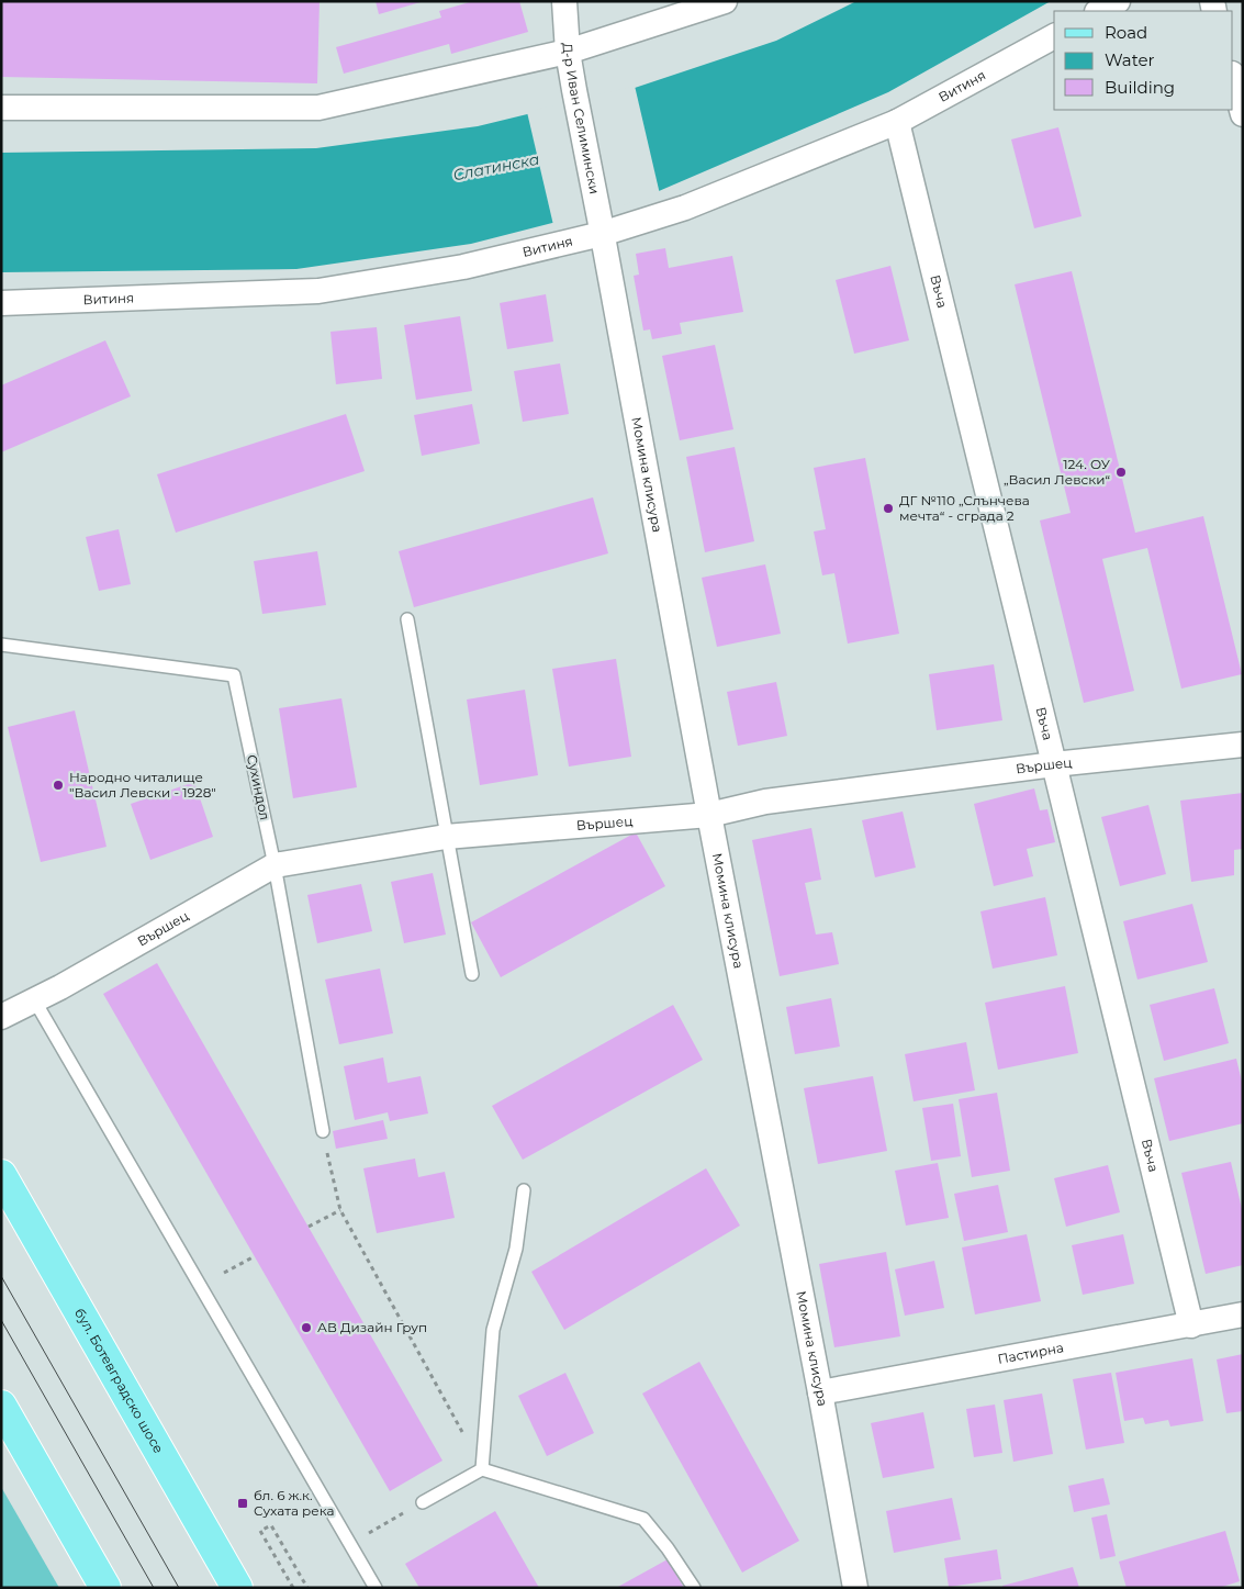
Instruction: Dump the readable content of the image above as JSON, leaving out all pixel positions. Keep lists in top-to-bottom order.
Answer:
{
  "streets": {
    "main road": ["бул. Ботевградско шосе"],
    "street": [
      "Витиня",
      "Д-р Иван Селимински",
      "Въча",
      "Момина клисура",
      "Вършец",
      "Пастирна"
    ],
    "lane": ["Сухиндол"]
  },
  "crossings": [
    ["Витиня", "Д-р Иван Селимински"],
    ["Витиня", "Въча"],
    ["Витиня", "Момина клисура"],
    ["Д-р Иван Селимински", "Момина клисура"],
    ["Въча", "Вършец"],
    ["Въча", "Пастирна"],
    ["Момина клисура", "Вършец"],
    ["Момина клисура", "Пастирна"],
    ["Вършец", "Сухиндол"]
  ],
  "water": ["Слатинска"],
  "places": {
    "other": [
      "124. ОУ „Васил Левски“",
      "ДГ №110 „Слънчева мечта“ - сграда 2",
      "Народно читалище \"Васил Левски - 1928\"",
      "АВ Дизайн Груп"
    ],
    "transit": ["бл. 6 ж.к. Сухата река"]
  },
  "legend": ["Road", "Water", "Building"]
}
